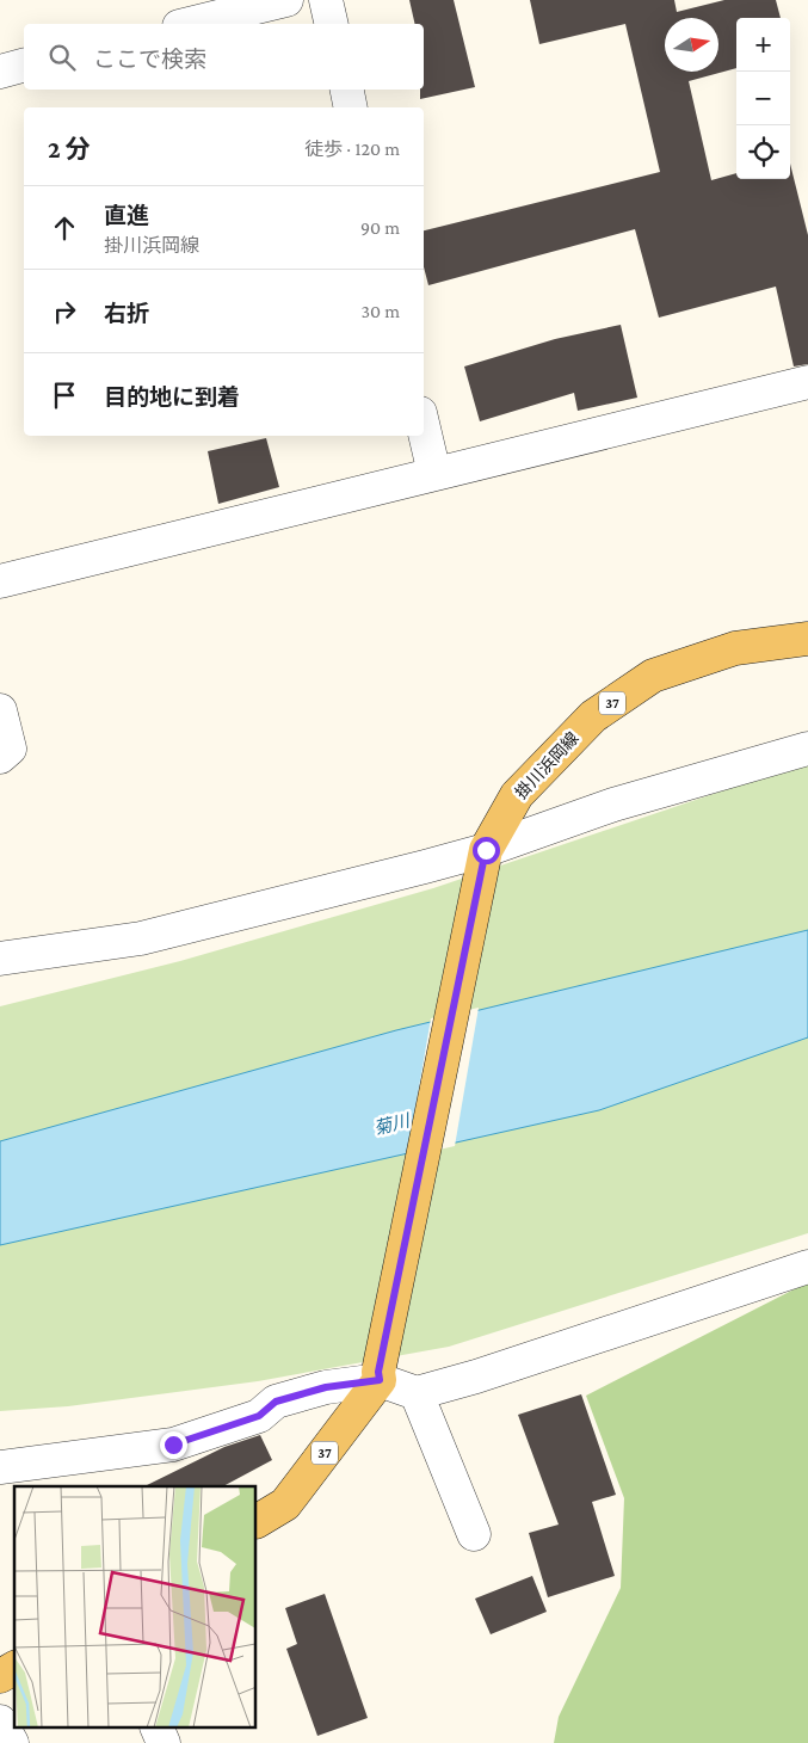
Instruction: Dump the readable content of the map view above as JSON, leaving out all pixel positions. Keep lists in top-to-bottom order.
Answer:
{
  "streets": {
    "main road": ["37", "掛川浜岡線"]
  },
  "water": ["菊川"],
  "north": "right",
  "page": {
    "map_buttons": ["+", "−"],
    "search": "ここで検索",
    "heading": ["2 分", "徒歩 · 120 m"],
    "list": [
      ["直進", "掛川浜岡線", "90 m"],
      ["右折", "30 m"],
      "目的地に到着"
    ]
  }
}
